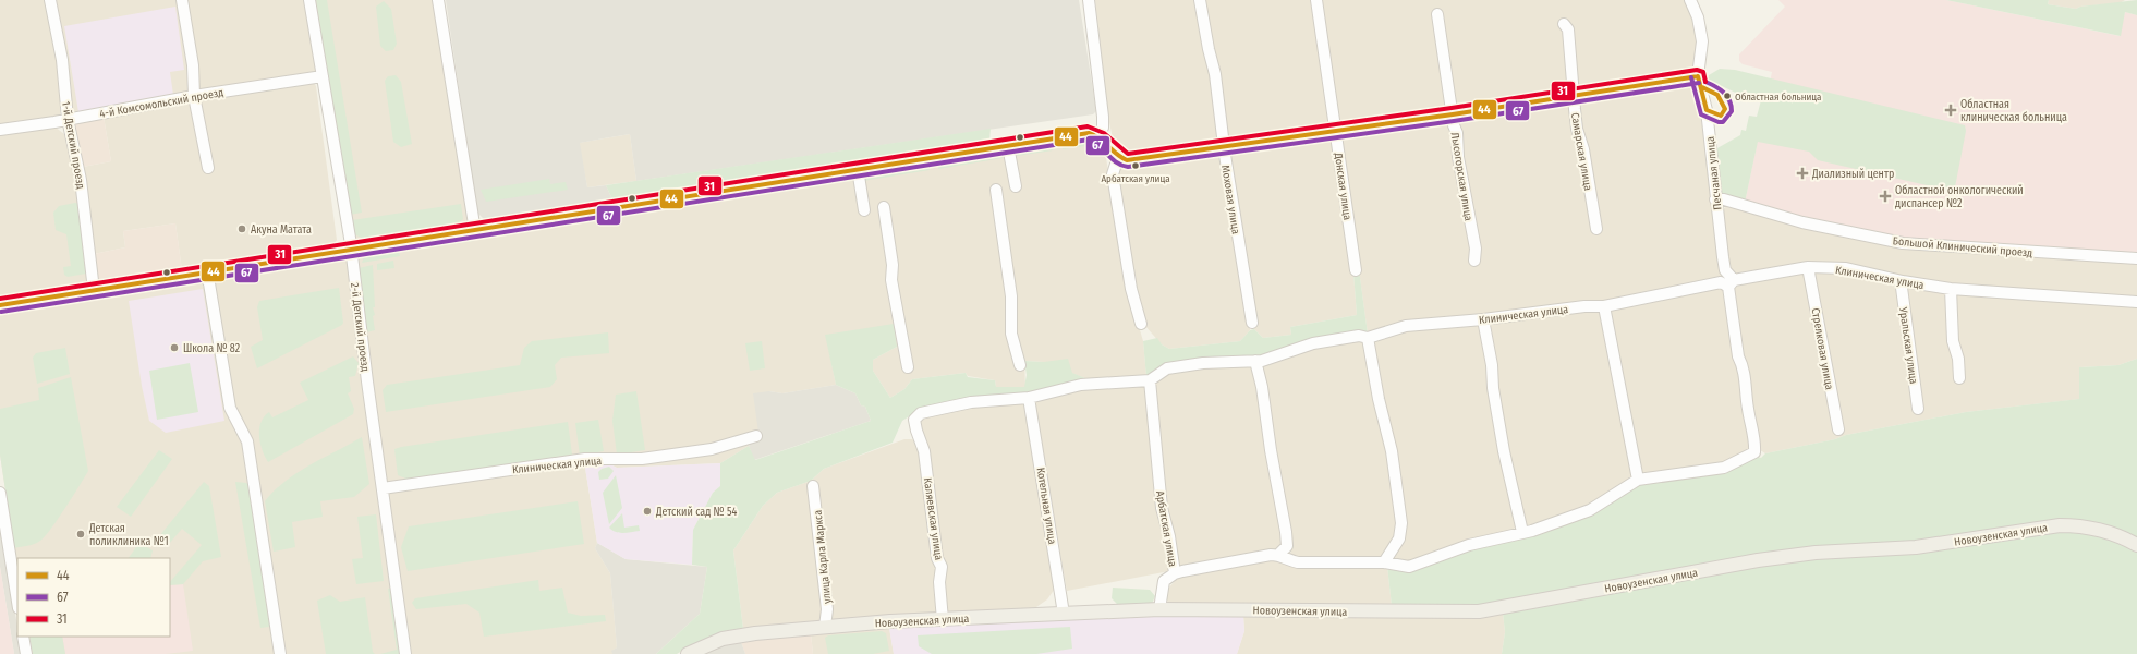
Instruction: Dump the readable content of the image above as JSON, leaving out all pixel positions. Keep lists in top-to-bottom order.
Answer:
{
  "streets": {
    "main road": ["Новоузенская улица"],
    "street": [
      "4-й Комсомольский проезд",
      "1-й Детский проезд",
      "Самарская улица",
      "Песчаная улица",
      "Лысогорская улица",
      "Донская улица",
      "Моховая улица",
      "Большой Клинический проезд",
      "Клиническая улица",
      "2-й Детский проезд",
      "Уральская улица",
      "Стрелковая улица",
      "Котельная улица",
      "Каляевская улица",
      "Арбатская улица",
      "улица Карла Маркса"
    ]
  },
  "crossings": [
    ["4-й Комсомольский проезд", "1-й Детский проезд"],
    ["4-й Комсомольский проезд", "2-й Детский проезд"],
    ["Песчаная улица", "Большой Клинический проезд"],
    ["Песчаная улица", "Клиническая улица"],
    ["Клиническая улица", "2-й Детский проезд"],
    ["Клиническая улица", "Уральская улица"],
    ["Клиническая улица", "Стрелковая улица"],
    ["Клиническая улица", "Арбатская улица"],
    ["Котельная улица", "Каляевская улица"],
    ["Котельная улица", "Новоузенская улица"],
    ["Каляевская улица", "Новоузенская улица"],
    ["Новоузенская улица", "улица Карла Маркса"]
  ],
  "places": {
    "other": [
      "Областная больница",
      "Арбатская улица",
      "Акуна Матата",
      "Школа № 82",
      "Детский сад № 54",
      "Детская поликлиника №1"
    ],
    "health": ["Областная клиническая больница", "Диализный центр", "Областной онкологический диспансер №2"]
  },
  "lines": ["transit line 31", "transit line 44", "transit line 67"],
  "legend": ["44", "67", "31"]
}
